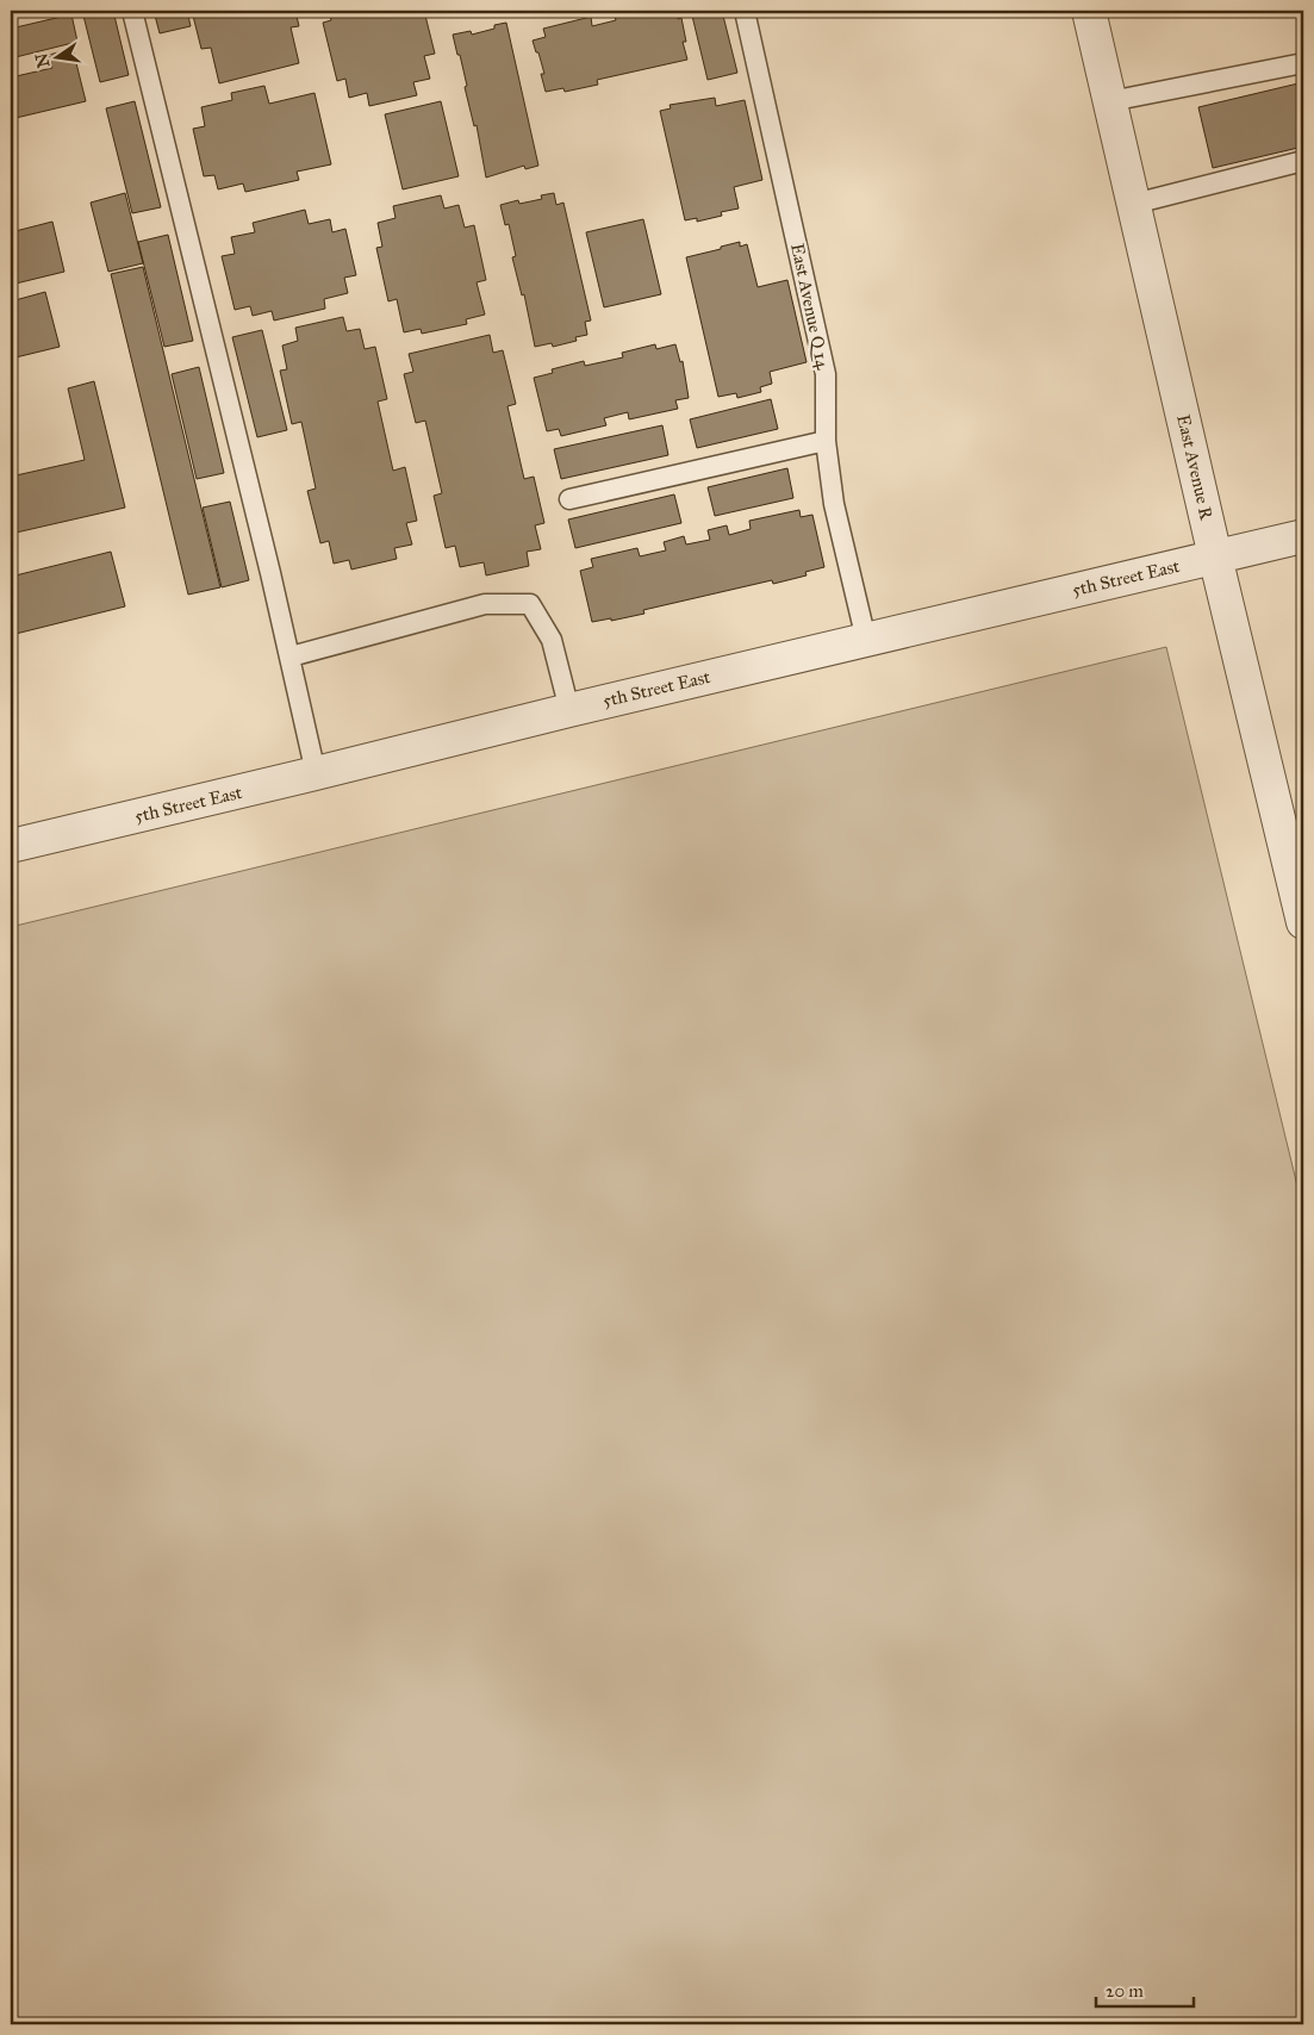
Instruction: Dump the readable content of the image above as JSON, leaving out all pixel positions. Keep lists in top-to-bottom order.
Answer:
{
  "streets": {
    "street": ["East Avenue R", "5th Street East"],
    "lane": ["East Avenue Q 14"]
  },
  "crossings": [
    ["East Avenue Q 14", "5th Street East"],
    ["East Avenue R", "5th Street East"]
  ],
  "scale_bar": "20 m",
  "north": "left"
}
